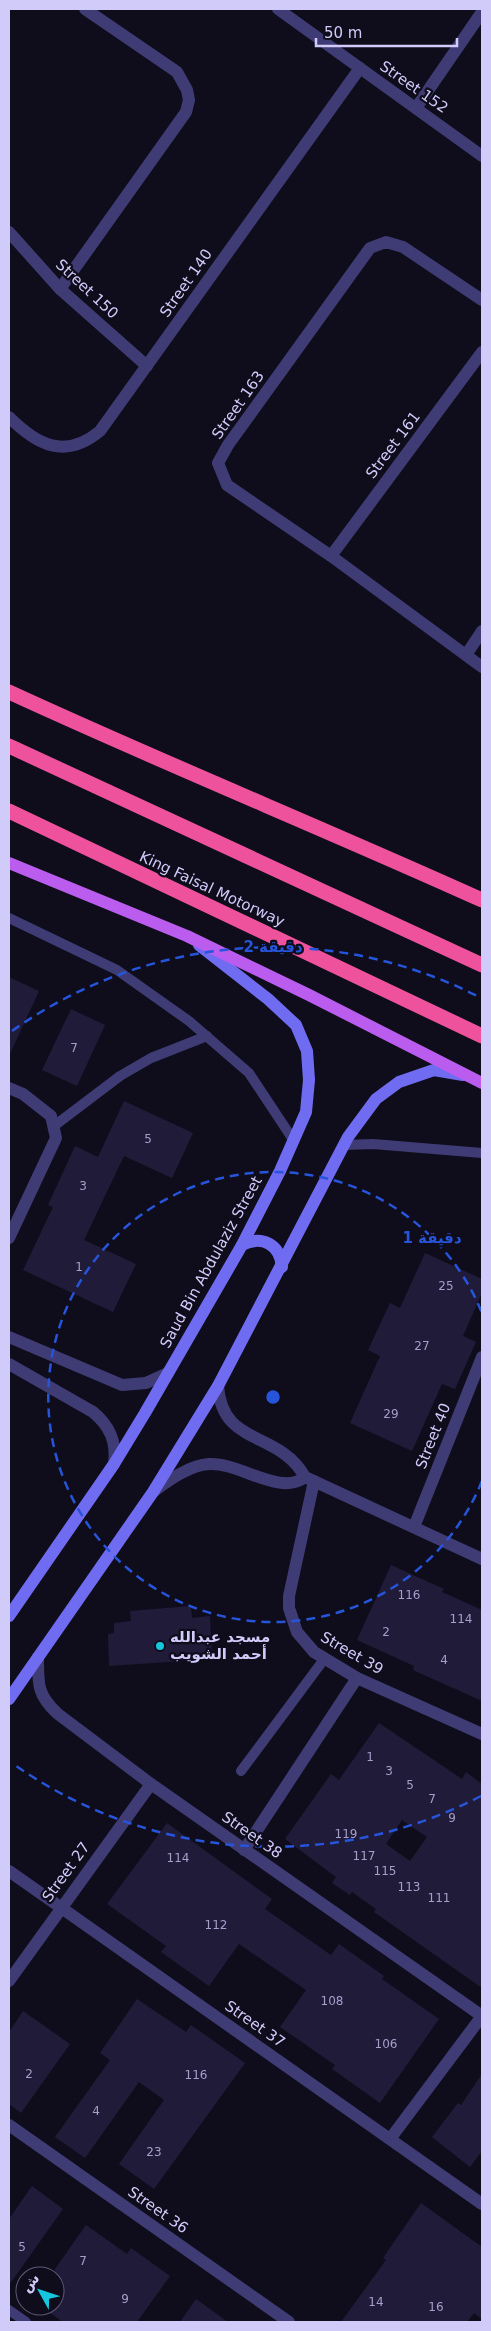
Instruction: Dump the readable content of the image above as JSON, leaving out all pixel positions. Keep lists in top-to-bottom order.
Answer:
{
  "streets": {
    "highway": ["King Faisal Motorway"],
    "main road": ["Saud Bin Abdulaziz Street"],
    "street": [
      "Street 152",
      "Street 140",
      "Street 150",
      "Street 163",
      "Street 161",
      "Street 40",
      "Street 39",
      "Street 38",
      "Street 27",
      "Street 37",
      "Street 36"
    ]
  },
  "crossings": [
    ["Street 152", "Street 140"],
    ["Street 140", "Street 150"],
    ["Street 163", "Street 161"],
    ["Street 38", "Street 27"],
    ["Street 38", "Street 37"],
    ["Street 27", "Street 37"]
  ],
  "places": ["مسجد عبدالله أحمد الشويب"],
  "house_numbers": [
    "7",
    "5",
    "3",
    "1",
    "25",
    "27",
    "29",
    "116",
    "114",
    "2",
    "4",
    "1",
    "3",
    "5",
    "7",
    "9",
    "119",
    "117",
    "114",
    "115",
    "113",
    "111",
    "112",
    "108",
    "106",
    "2",
    "116",
    "4",
    "23",
    "5",
    "7",
    "9",
    "14",
    "16"
  ],
  "scale_bar": "50 m",
  "north": "top left",
  "rings": ["2 دقيقة", "1 دقيقة"]
}
